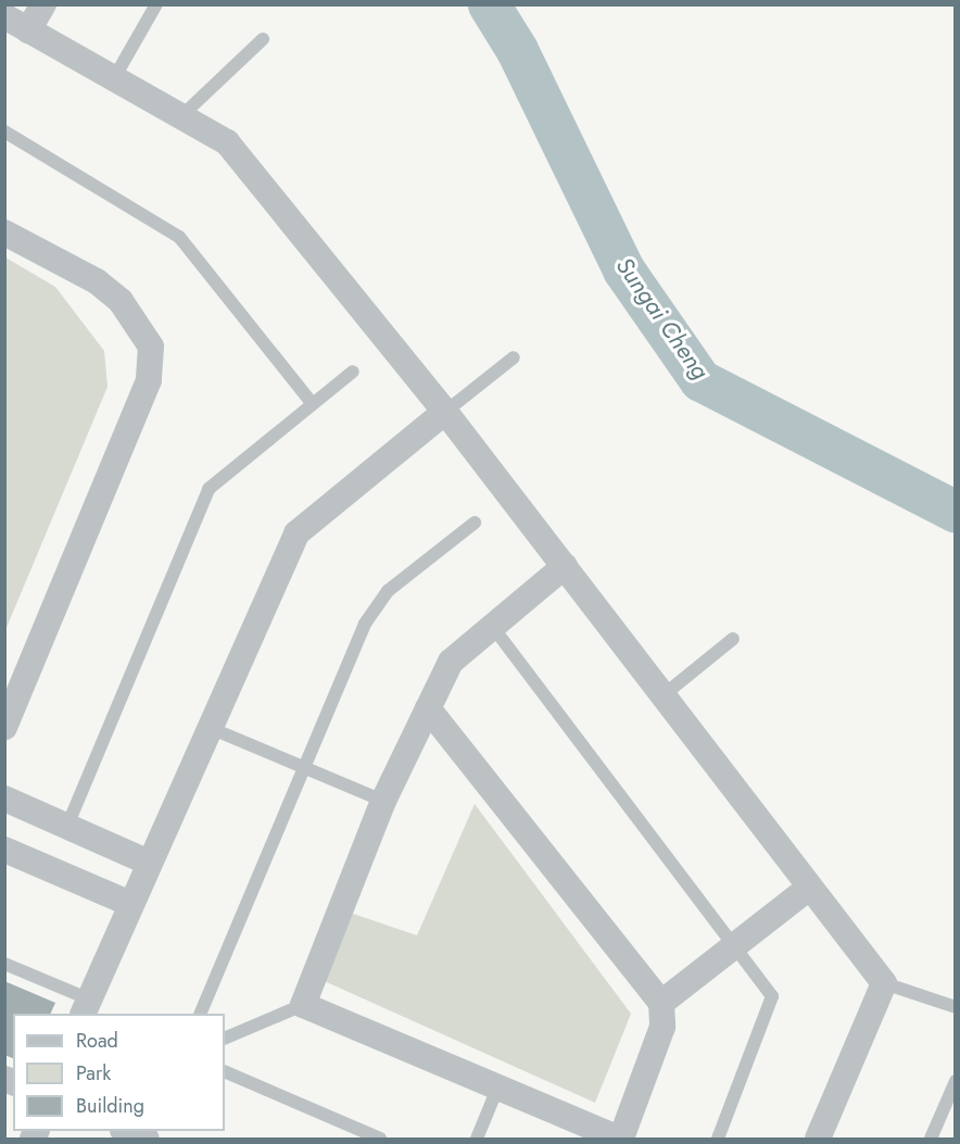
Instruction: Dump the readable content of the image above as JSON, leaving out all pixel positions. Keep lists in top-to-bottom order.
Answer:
{
  "water": ["Sungai Cheng"],
  "legend": ["Road", "Park", "Building"]
}
